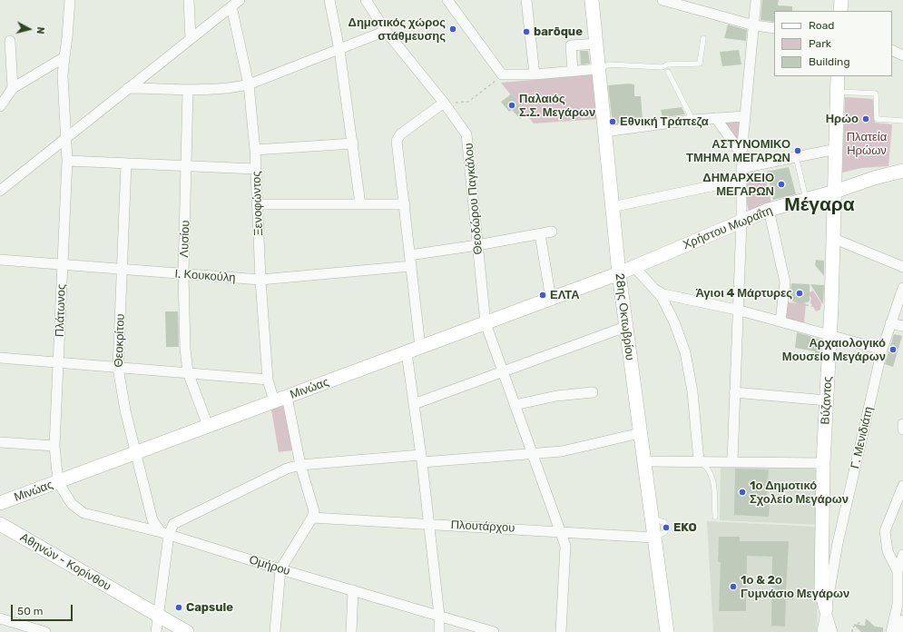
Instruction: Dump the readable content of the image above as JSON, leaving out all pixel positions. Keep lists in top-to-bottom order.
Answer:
{
  "streets": {
    "street": [
      "Θεοδώρου Παγκάλου",
      "Ξενοφώντος",
      "Χρήστου Μωραΐτη",
      "Λυσίου",
      "Ι. Κουκούλη",
      "Πλάτωνος",
      "28ης Οκτωβρίου",
      "Θεοκρίτου",
      "Μινώας",
      "Βύζαντος",
      "Γ. Μενιδιάτη",
      "Πλουτάρχου",
      "Αθηνών - Κορίνθου",
      "Ομήρου"
    ]
  },
  "crossings": [
    ["Θεοδώρου Παγκάλου", "Μινώας"],
    ["Θεοδώρου Παγκάλου", "Πλουτάρχου"],
    ["Ξενοφώντος", "Ι. Κουκούλη"],
    ["Ξενοφώντος", "Μινώας"],
    ["Ξενοφώντος", "Πλουτάρχου"],
    ["Χρήστου Μωραΐτη", "28ης Οκτωβρίου"],
    ["Χρήστου Μωραΐτη", "Μινώας"],
    ["Χρήστου Μωραΐτη", "Βύζαντος"],
    ["Λυσίου", "Ι. Κουκούλη"],
    ["Λυσίου", "Μινώας"],
    ["Ι. Κουκούλη", "Πλάτωνος"],
    ["Ι. Κουκούλη", "Θεοκρίτου"],
    ["Πλάτωνος", "Μινώας"],
    ["Πλάτωνος", "Ομήρου"],
    ["28ης Οκτωβρίου", "Μινώας"],
    ["28ης Οκτωβρίου", "Πλουτάρχου"],
    ["Θεοκρίτου", "Μινώας"],
    ["Θεοκρίτου", "Ομήρου"],
    ["Μινώας", "Ομήρου"],
    ["Βύζαντος", "Γ. Μενιδιάτη"]
  ],
  "districts": ["Μέγαρα"],
  "parks": ["Πλατεία Ηρώων"],
  "places": [
    "Δημοτικός χώρος στάθμευσης",
    "barōque",
    "Παλαιός Σ.Σ. Μεγάρων",
    "Ηρώο",
    "Εθνική Τράπεζα",
    "ΑΣΤΥΝΟΜΙΚΟ ΤΜΗΜΑ ΜΕΓΑΡΩΝ",
    "ΔΗΜΑΡΧΕΙΟ ΜΕΓΑΡΩΝ",
    "Άγιοι 4 Μάρτυρες",
    "ΕΛΤΑ",
    "Αρχαιολογικό Μουσείο Μεγάρων",
    "1ο Δημοτικό Σχολείο Μεγάρων",
    "EKO",
    "1ο & 2ο Γυμνάσιο Μεγάρων",
    "Capsule"
  ],
  "legend": ["Road", "Park", "Building"],
  "scale_bar": "50 m",
  "north": "right"
}
